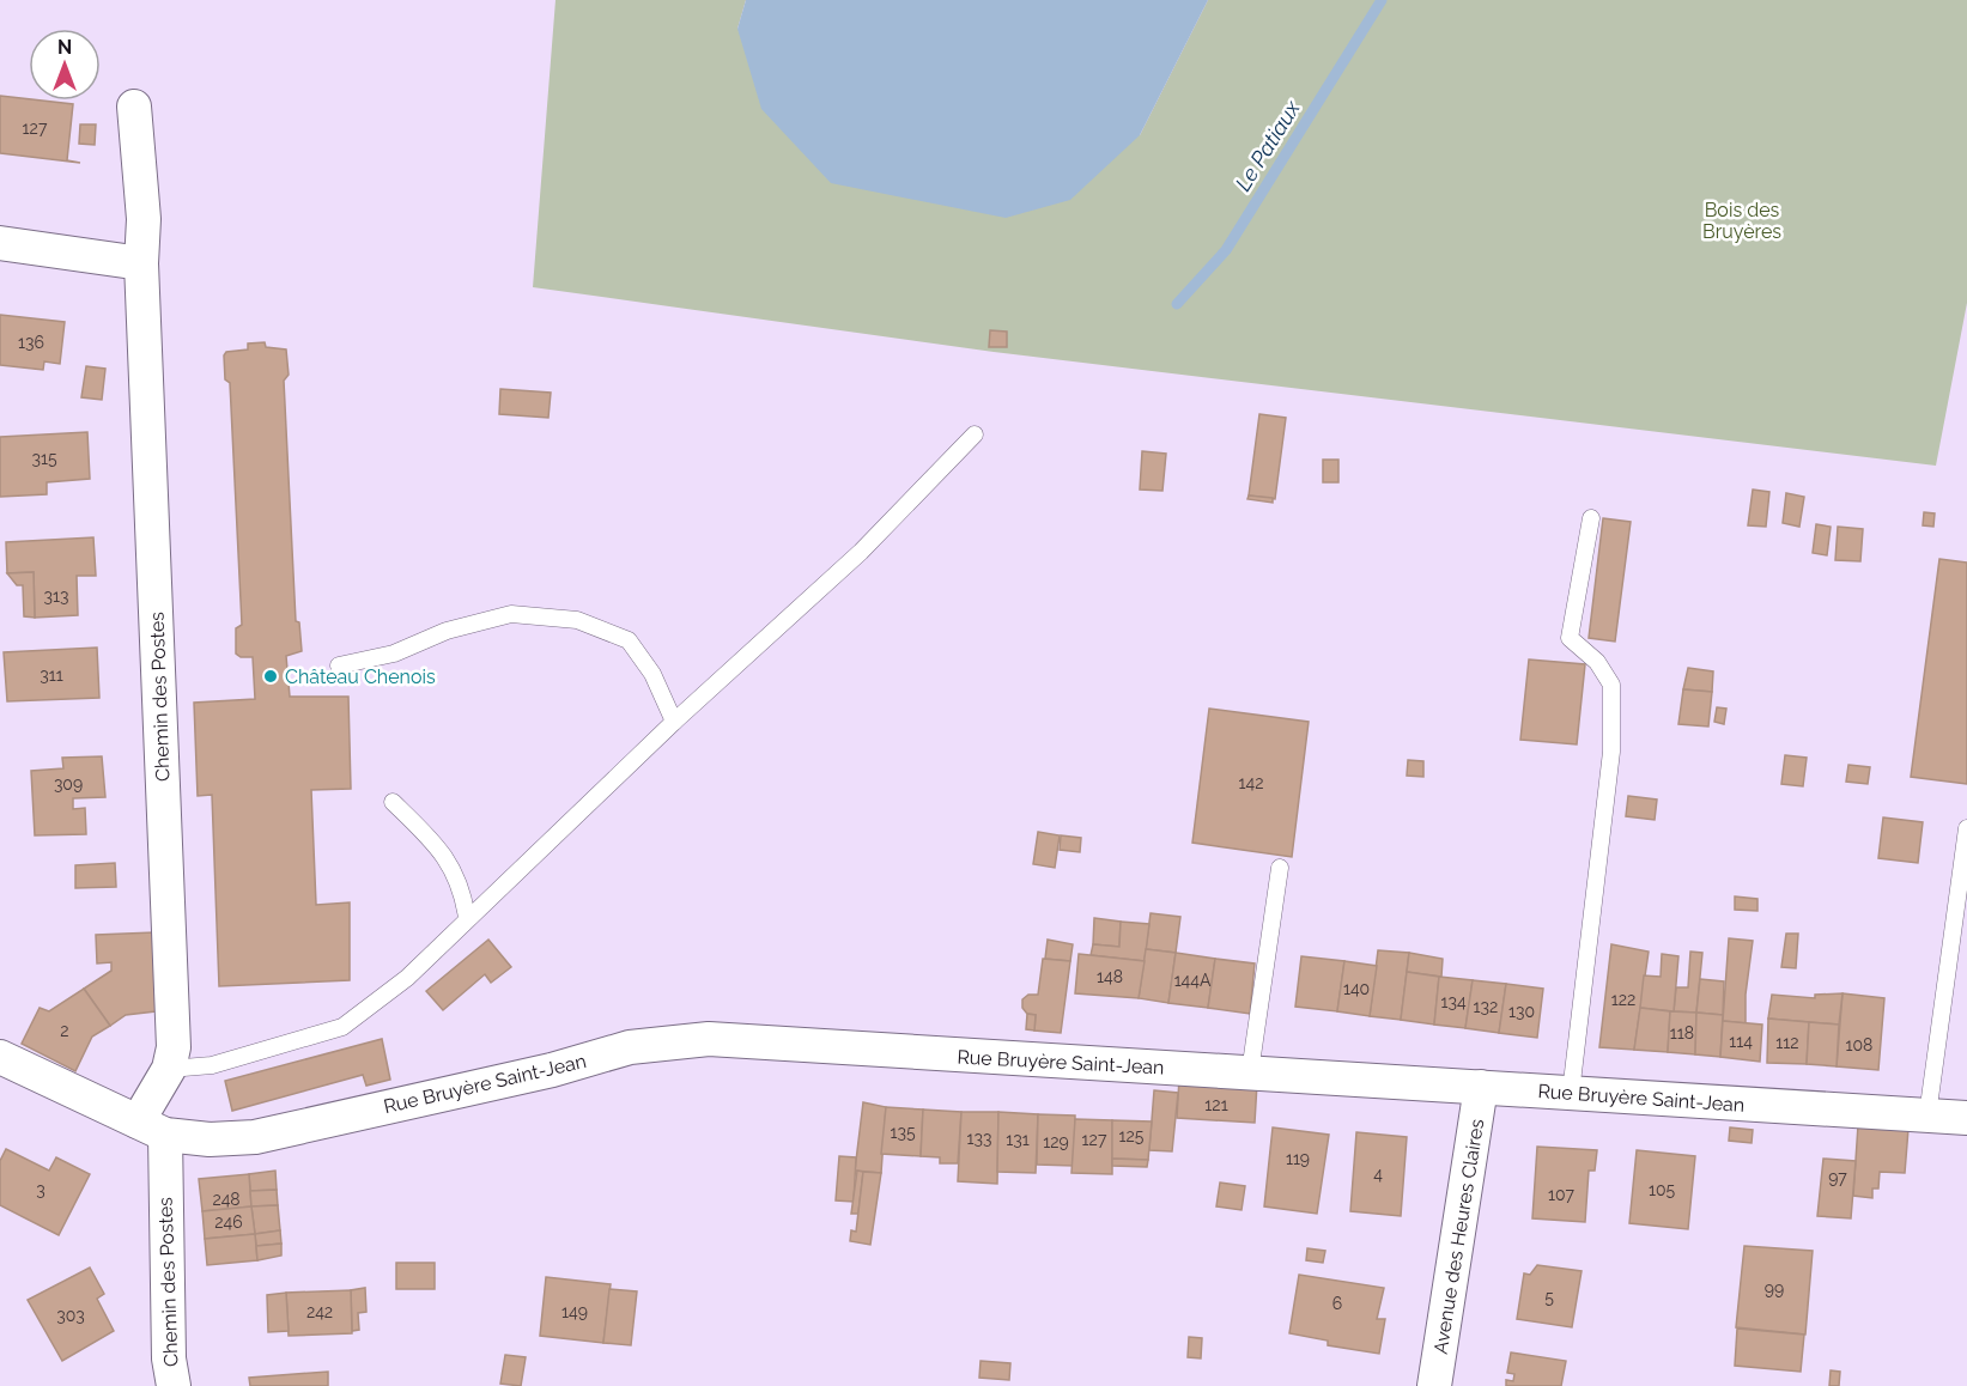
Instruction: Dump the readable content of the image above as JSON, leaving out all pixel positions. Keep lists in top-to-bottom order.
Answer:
{
  "streets": {
    "street": ["Chemin des Postes", "Rue Bruyère Saint-Jean", "Avenue des Heures Claires"]
  },
  "crossings": [
    ["Chemin des Postes", "Rue Bruyère Saint-Jean"],
    ["Rue Bruyère Saint-Jean", "Avenue des Heures Claires"]
  ],
  "water": ["Le Patiaux"],
  "parks": ["Bois des Bruyères"],
  "places": ["Château Chenois"],
  "house_numbers": [
    "127",
    "136",
    "315",
    "313",
    "311",
    "142",
    "309",
    "148",
    "144A",
    "140",
    "122",
    "134",
    "132",
    "130",
    "2",
    "118",
    "114",
    "112",
    "108",
    "121",
    "135",
    "125",
    "133",
    "131",
    "127",
    "129",
    "119",
    "4",
    "97",
    "3",
    "105",
    "107",
    "248",
    "246",
    "99",
    "5",
    "6",
    "242",
    "149",
    "303"
  ],
  "north": "top"
}
